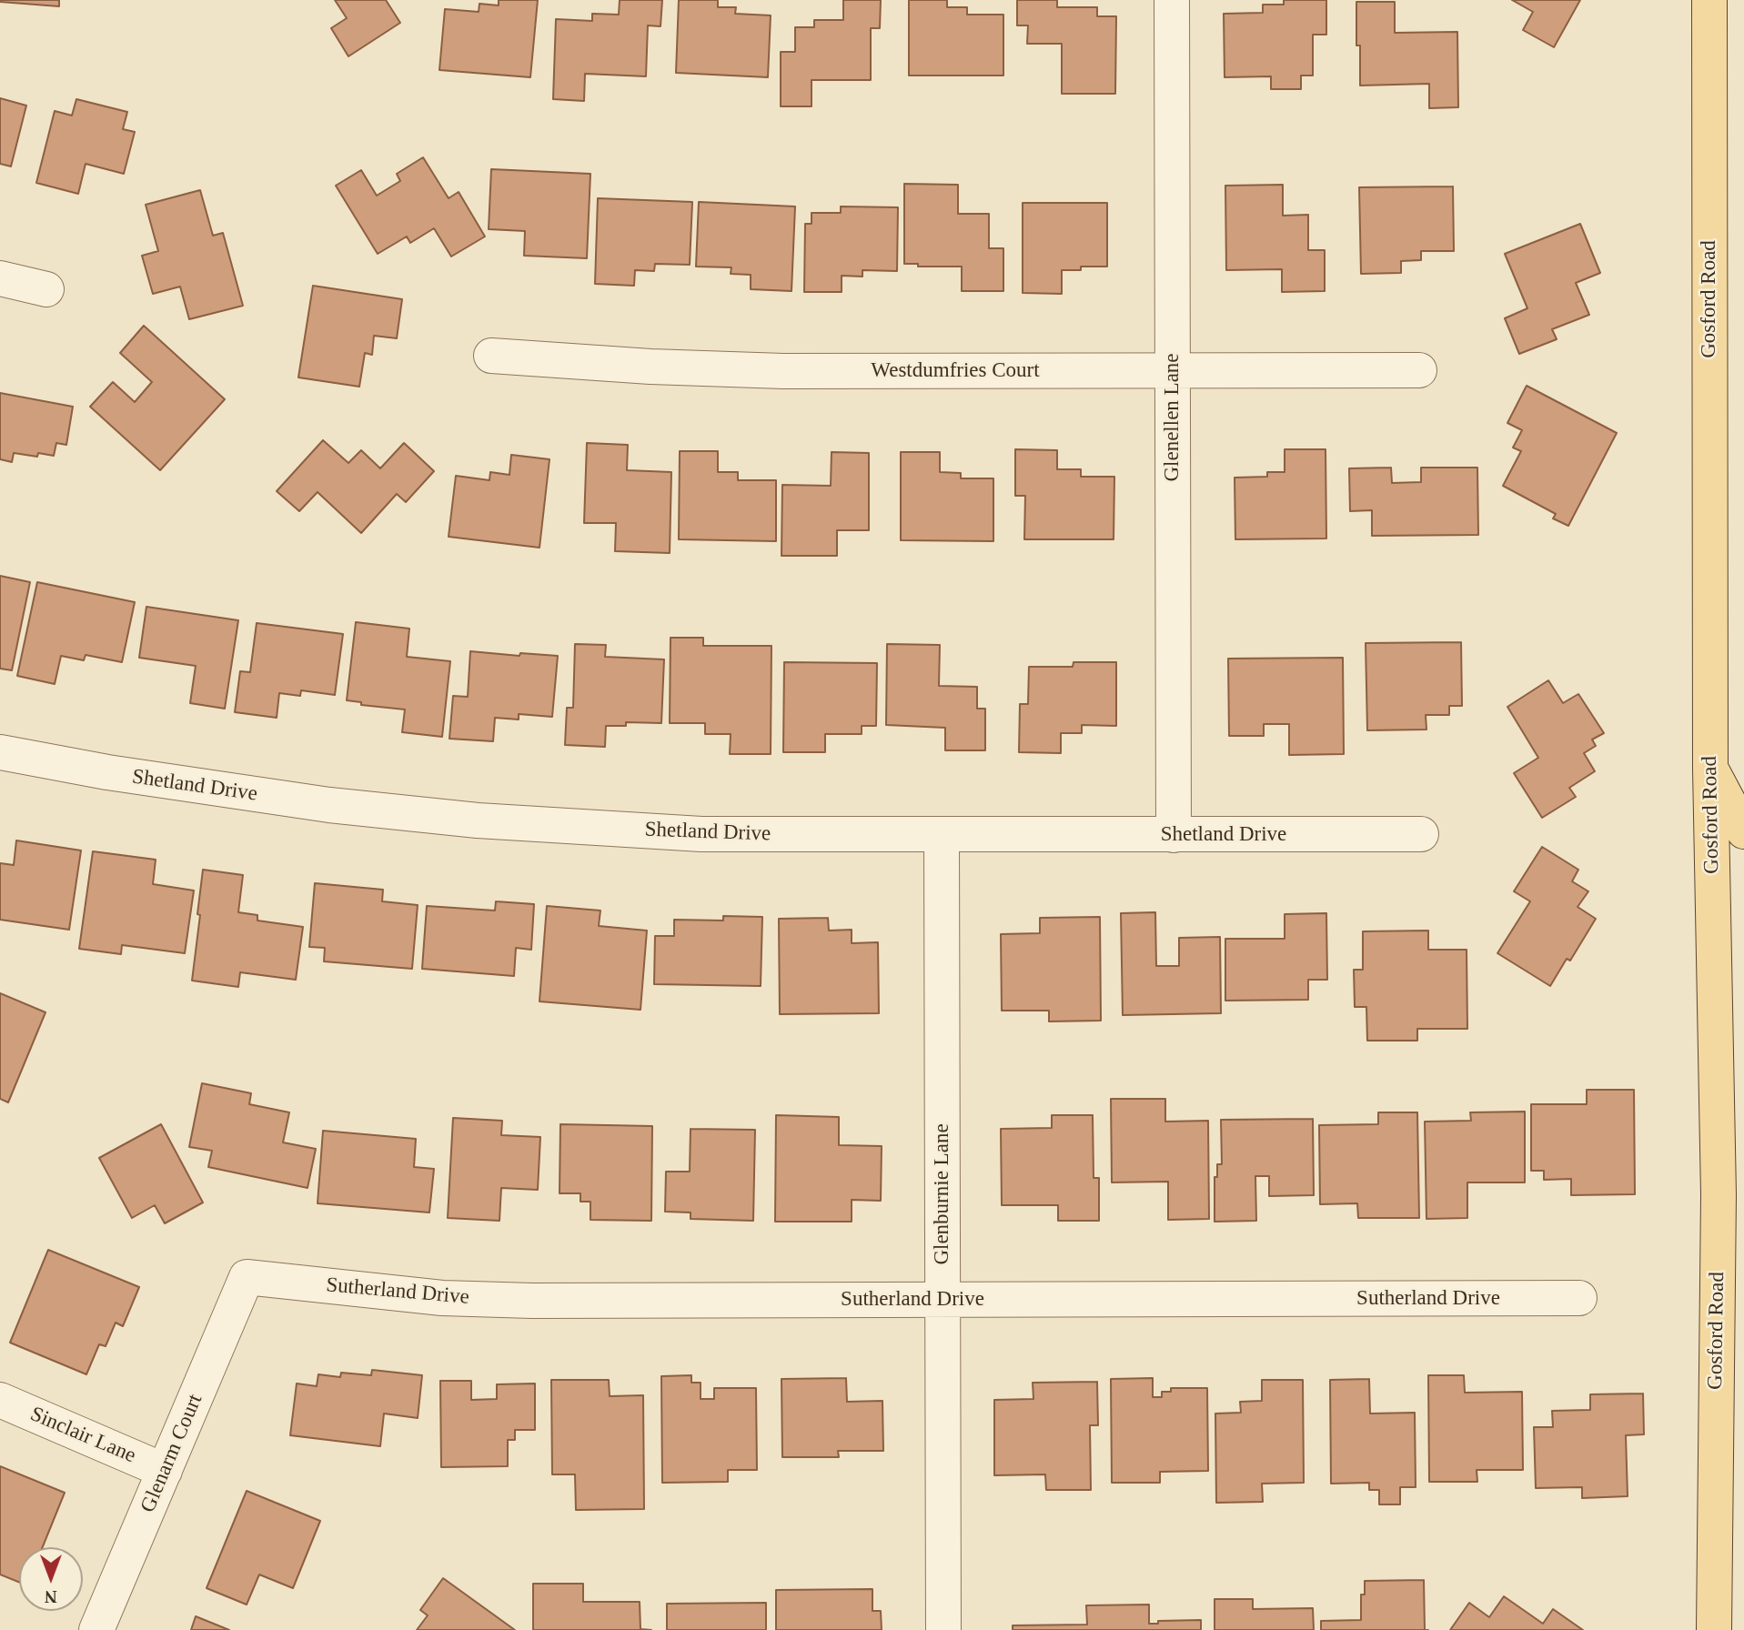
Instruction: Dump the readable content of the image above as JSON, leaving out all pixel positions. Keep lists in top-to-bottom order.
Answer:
{
  "streets": {
    "main road": ["Gosford Road"],
    "street": [
      "Westdumfries Court",
      "Glenellen Lane",
      "Shetland Drive",
      "Glenburnie Lane",
      "Sutherland Drive",
      "Sinclair Lane",
      "Glenarm Court"
    ]
  },
  "crossings": [
    ["Westdumfries Court", "Glenellen Lane"],
    ["Glenellen Lane", "Shetland Drive"],
    ["Shetland Drive", "Glenburnie Lane"],
    ["Glenburnie Lane", "Sutherland Drive"],
    ["Sutherland Drive", "Glenarm Court"],
    ["Sinclair Lane", "Glenarm Court"]
  ],
  "north": "bottom"
}
